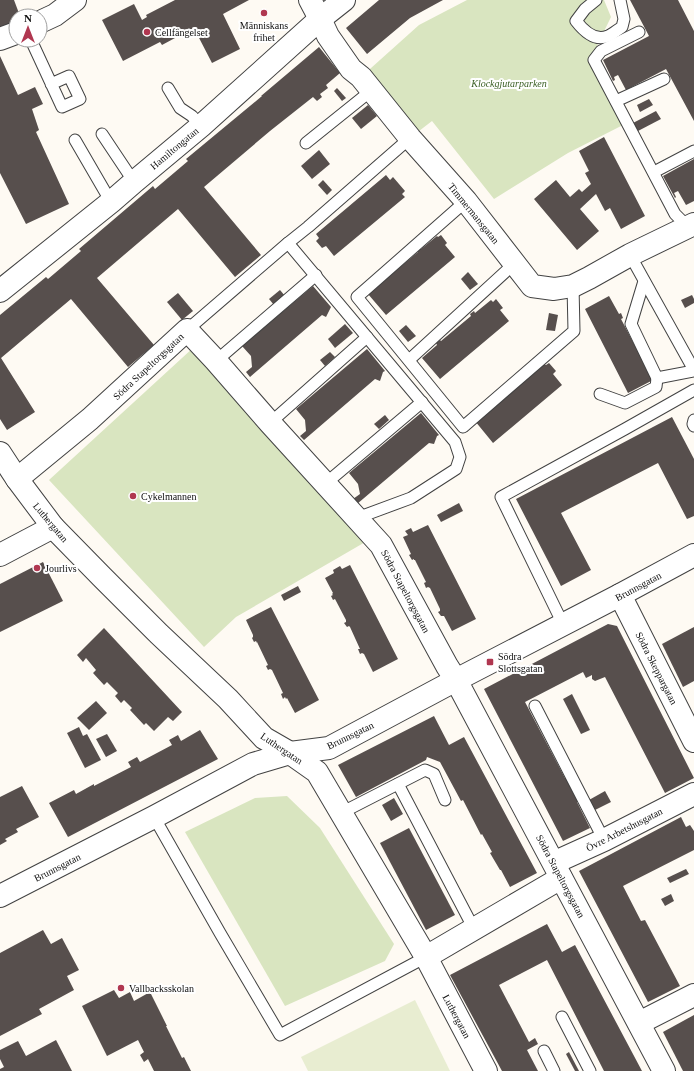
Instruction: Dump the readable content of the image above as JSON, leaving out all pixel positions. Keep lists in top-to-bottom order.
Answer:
{
  "streets": {
    "street": [
      "Hamiltongatan",
      "Timmermansgatan",
      "Södra Stapeltorgsgatan",
      "Luthergatan",
      "Brunnsgatan",
      "Södra Skeppargatan",
      "Övre Arbetshusgatan"
    ]
  },
  "crossings": [
    ["Hamiltongatan", "Timmermansgatan"],
    ["Södra Stapeltorgsgatan", "Luthergatan"],
    ["Södra Stapeltorgsgatan", "Brunnsgatan"],
    ["Södra Stapeltorgsgatan", "Övre Arbetshusgatan"],
    ["Luthergatan", "Brunnsgatan"],
    ["Luthergatan", "Övre Arbetshusgatan"],
    ["Brunnsgatan", "Södra Skeppargatan"]
  ],
  "parks": ["Klockgjutarparken"],
  "places": {
    "other": [
      "Människans frihet",
      "Cellfängelset",
      "Cykelmannen",
      "Jourlivs",
      "Vallbacksskolan"
    ],
    "transit": ["Södra Slottsgatan"]
  },
  "north": "top"
}
